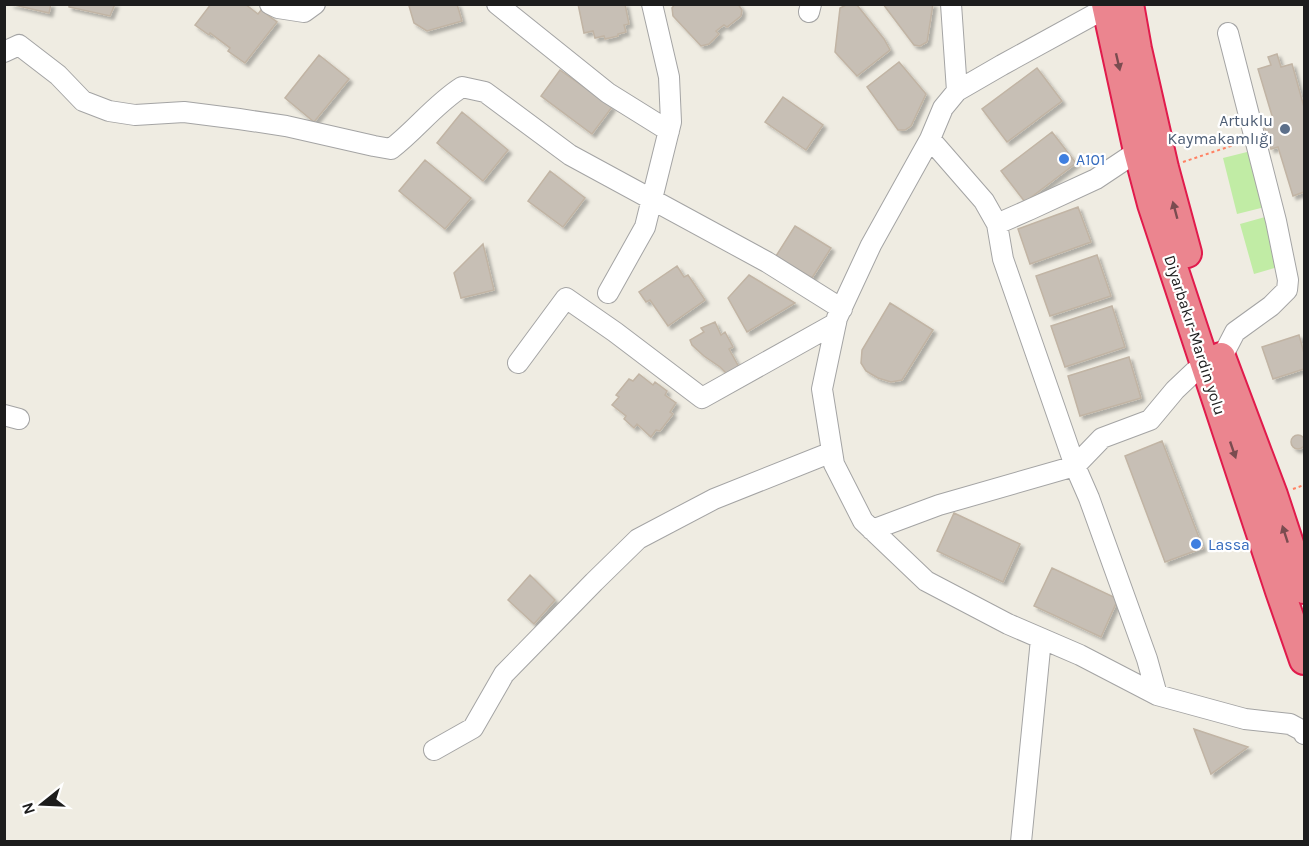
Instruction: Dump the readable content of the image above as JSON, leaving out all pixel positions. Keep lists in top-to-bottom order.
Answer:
{
  "streets": {
    "highway": ["Diyarbakır-Mardin yolu"]
  },
  "places": ["Artuklu Kaymakamlığı", "A101", "Lassa"],
  "north": "left"
}
